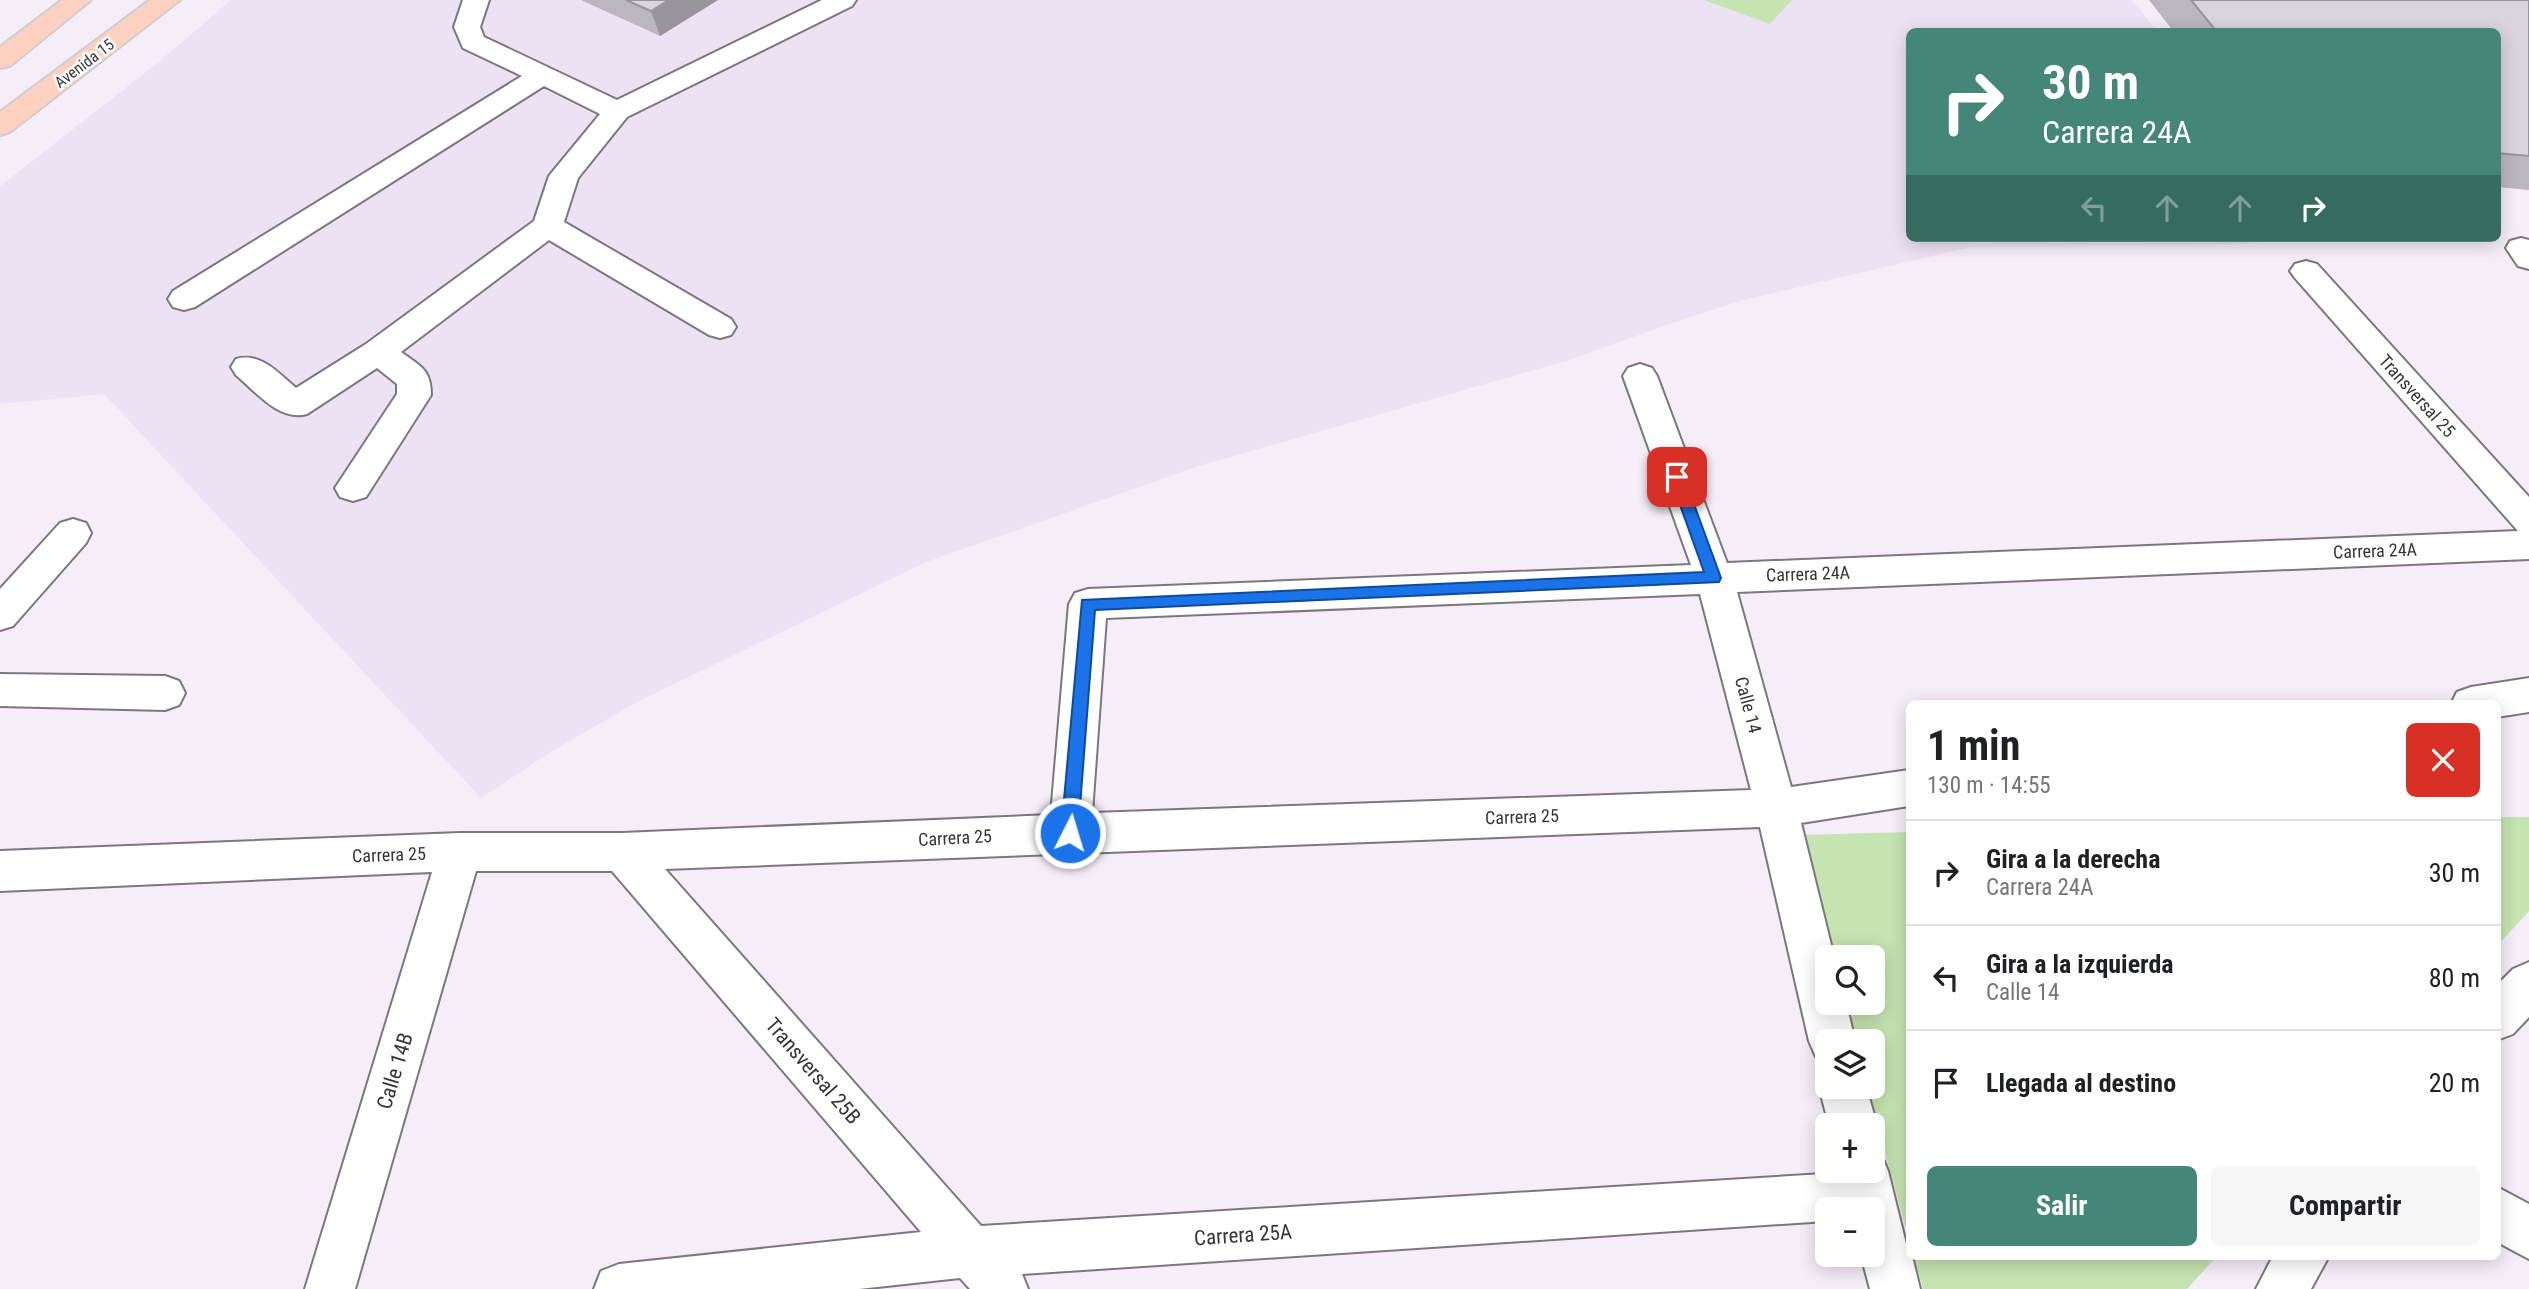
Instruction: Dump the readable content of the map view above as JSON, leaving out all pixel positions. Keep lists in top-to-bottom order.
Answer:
{
  "streets": {
    "main road": ["Avenida 15"],
    "street": [
      "Transversal 25",
      "Carrera 24A",
      "Calle 14",
      "Carrera 25",
      "Calle 14B",
      "Transversal 25B",
      "Carrera 25A"
    ]
  },
  "crossings": [
    ["Carrera 24A", "Calle 14"],
    ["Carrera 24A", "Carrera 25"],
    ["Calle 14", "Carrera 25"],
    ["Carrera 25", "Calle 14B"],
    ["Carrera 25", "Transversal 25B"],
    ["Transversal 25B", "Carrera 25A"]
  ],
  "page": {
    "turn": ["30 m", "Carrera 24A"],
    "heading": ["1 min", "130 m · 14:55"],
    "list": [
      {
        "name": "Gira a la derecha",
        "note": "Carrera 24A",
        "value": "30 m"
      },
      {
        "name": "Gira a la izquierda",
        "note": "Calle 14",
        "value": "80 m"
      },
      {
        "name": "Llegada al destino",
        "value": "20 m"
      }
    ],
    "map_buttons": ["+", "−"],
    "buttons": ["Salir", "Compartir"]
  }
}
